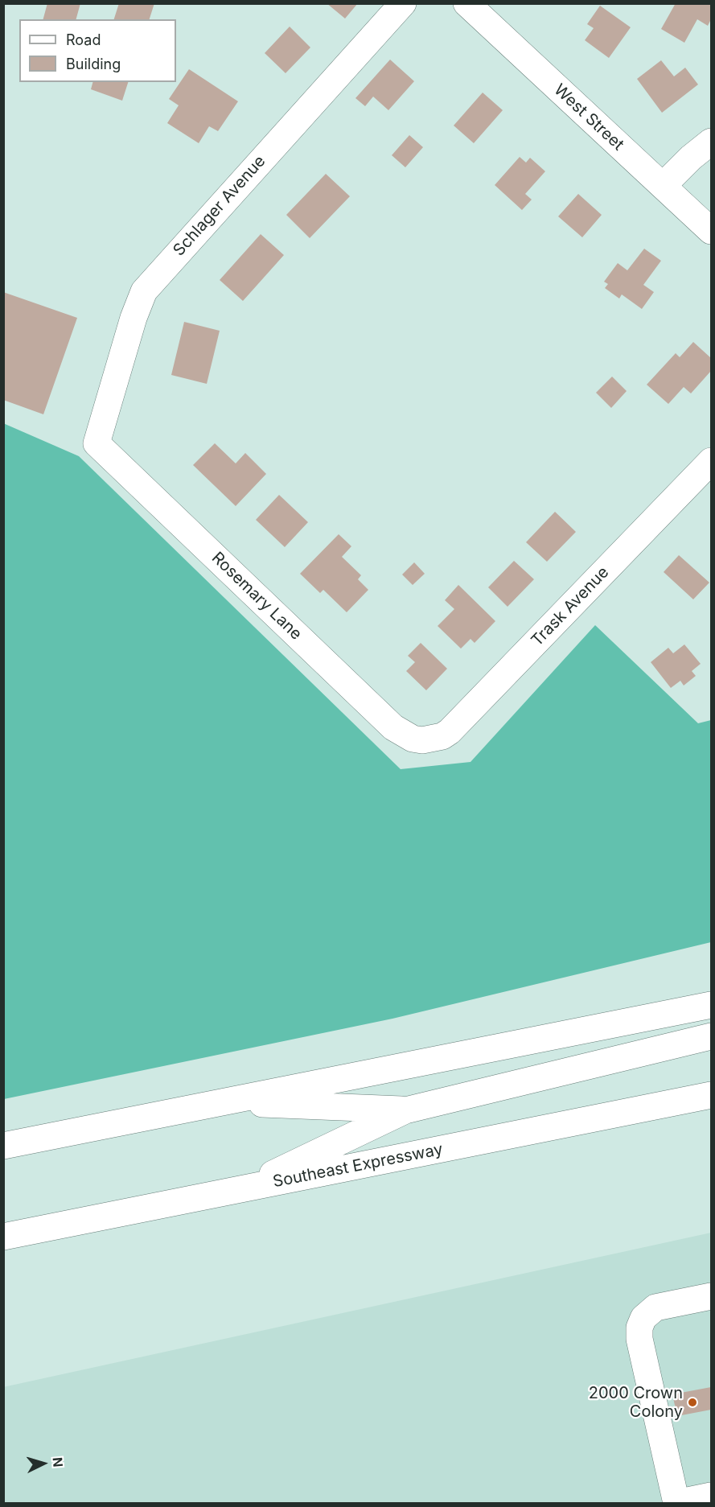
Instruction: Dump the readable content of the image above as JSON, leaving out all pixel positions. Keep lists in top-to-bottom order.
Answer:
{
  "streets": {
    "main road": [
      "West Street",
      "Schlager Avenue",
      "Rosemary Lane",
      "Trask Avenue",
      "Southeast Expressway"
    ]
  },
  "crossings": [
    ["Schlager Avenue", "Rosemary Lane"],
    ["Rosemary Lane", "Trask Avenue"]
  ],
  "places": ["2000 Crown Colony"],
  "legend": ["Road", "Building"],
  "north": "right"
}
